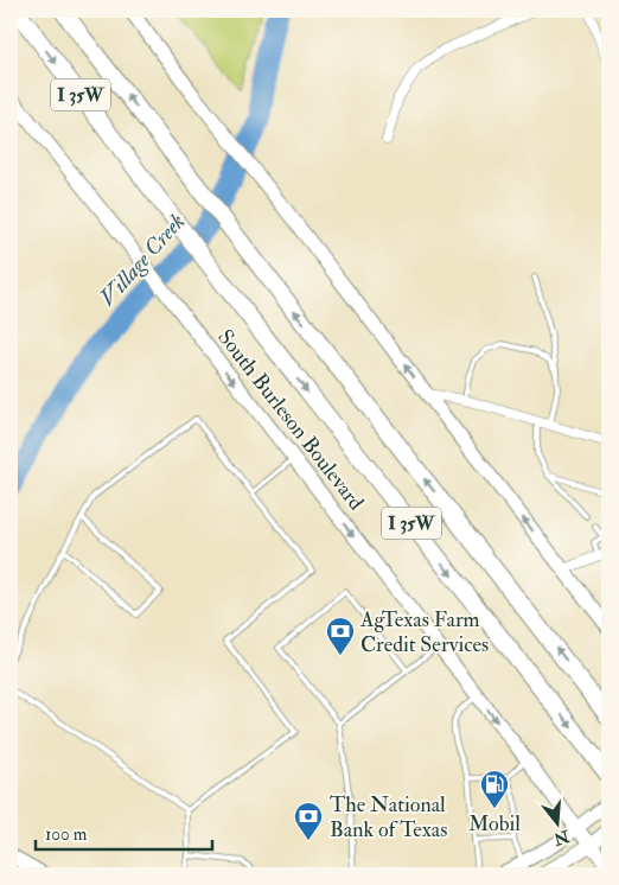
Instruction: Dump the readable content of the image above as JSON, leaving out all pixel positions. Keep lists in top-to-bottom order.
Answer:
{
  "streets": {
    "highway": ["I 35W"],
    "main road": ["South Burleson Boulevard"]
  },
  "one_way": ["South Burleson Boulevard"],
  "water": ["Village Creek"],
  "places": {
    "bank": ["AgTexas Farm Credit Services", "The National Bank of Texas"],
    "fuel station": ["Mobil"]
  },
  "scale_bar": "100 m",
  "north": "bottom"
}
